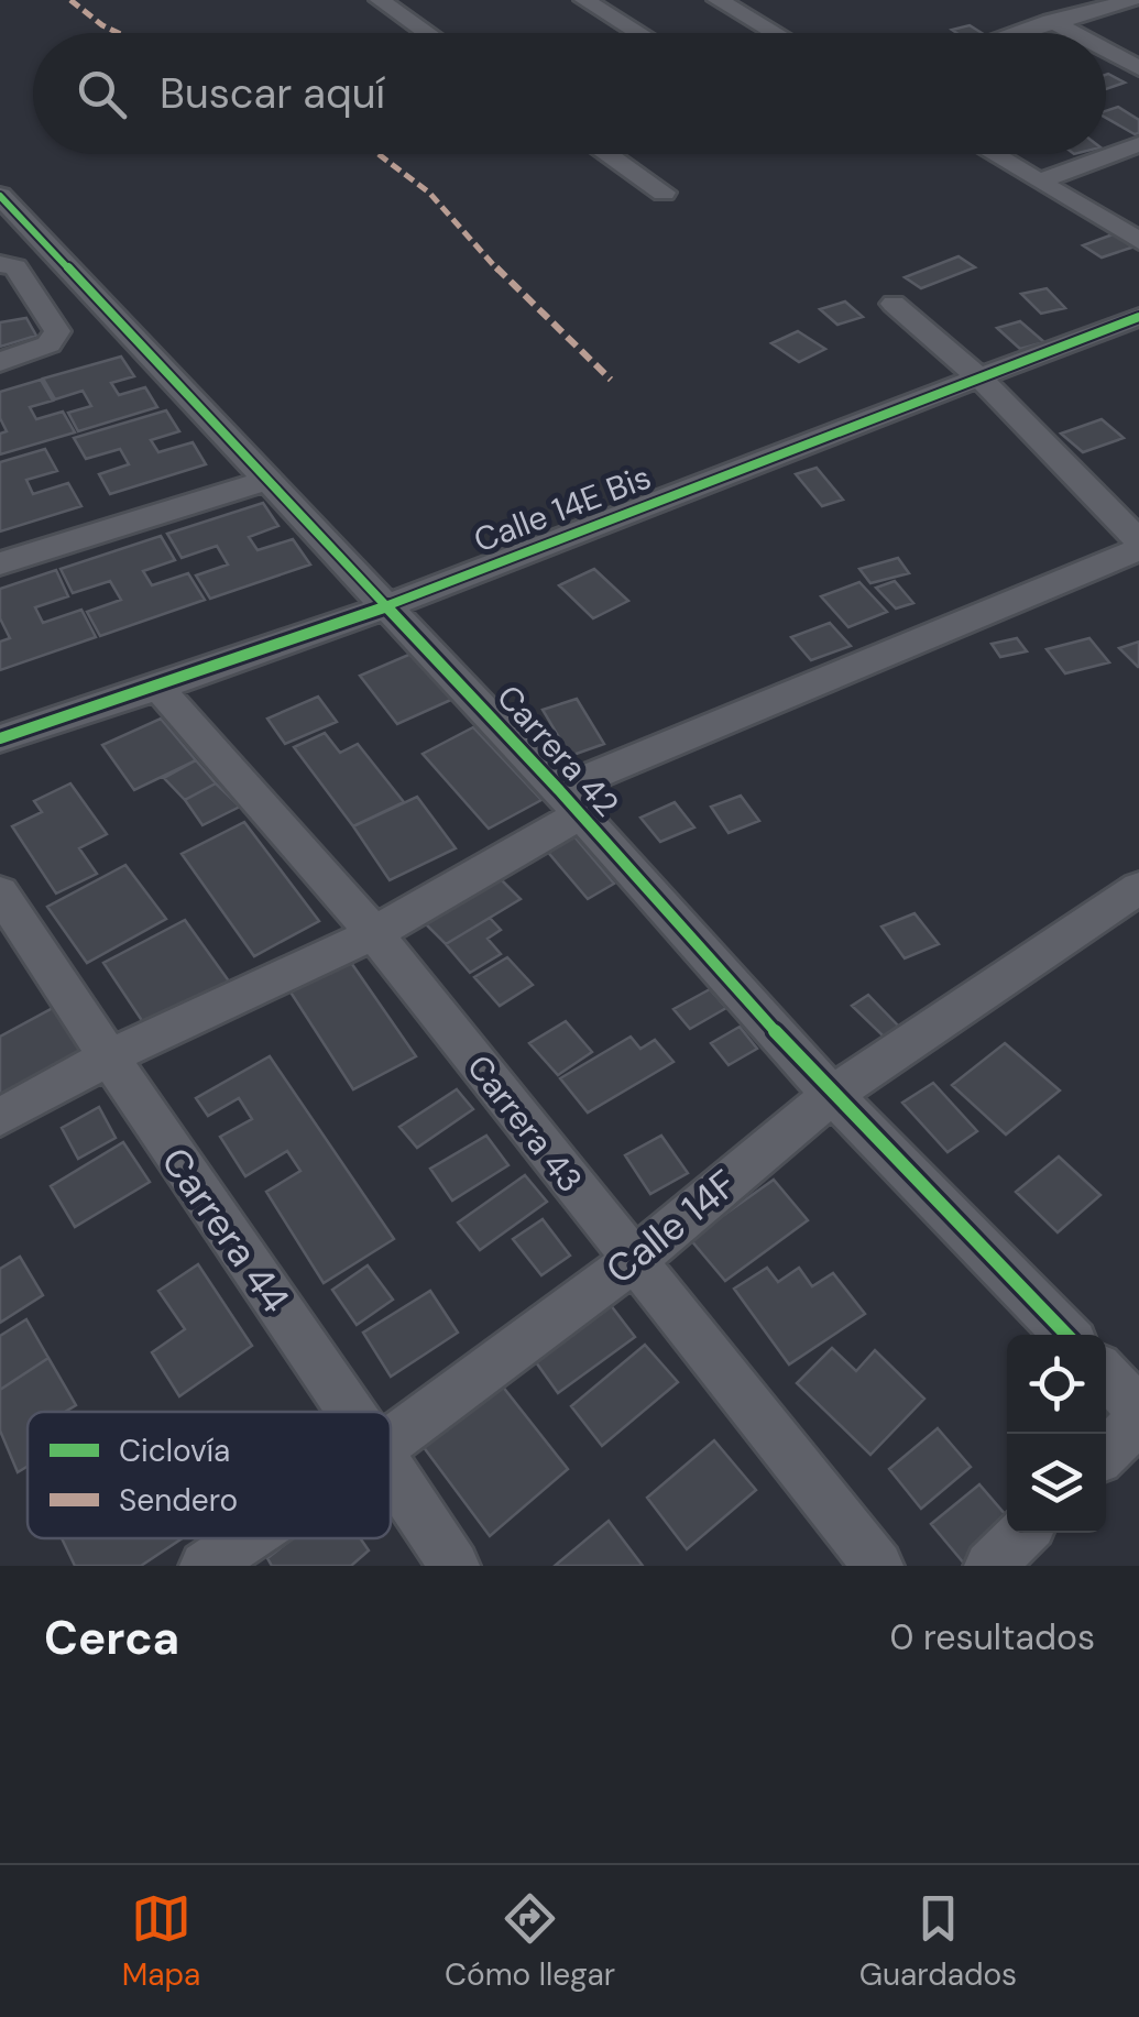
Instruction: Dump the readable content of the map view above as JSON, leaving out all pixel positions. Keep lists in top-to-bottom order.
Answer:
{
  "streets": {
    "street": [
      "Calle 14E Bis",
      "Carrera 42",
      "Carrera 43",
      "Calle 14F",
      "Carrera 44"
    ]
  },
  "crossings": [
    ["Calle 14E Bis", "Carrera 42"],
    ["Calle 14E Bis", "Carrera 43"],
    ["Carrera 42", "Calle 14F"],
    ["Carrera 43", "Calle 14F"]
  ],
  "legend": ["Ciclovía", "Sendero"],
  "page": {
    "search": "Buscar aquí",
    "heading": ["Cerca", "0 resultados"],
    "nav": ["Mapa", "Cómo llegar", "Guardados"]
  }
}
